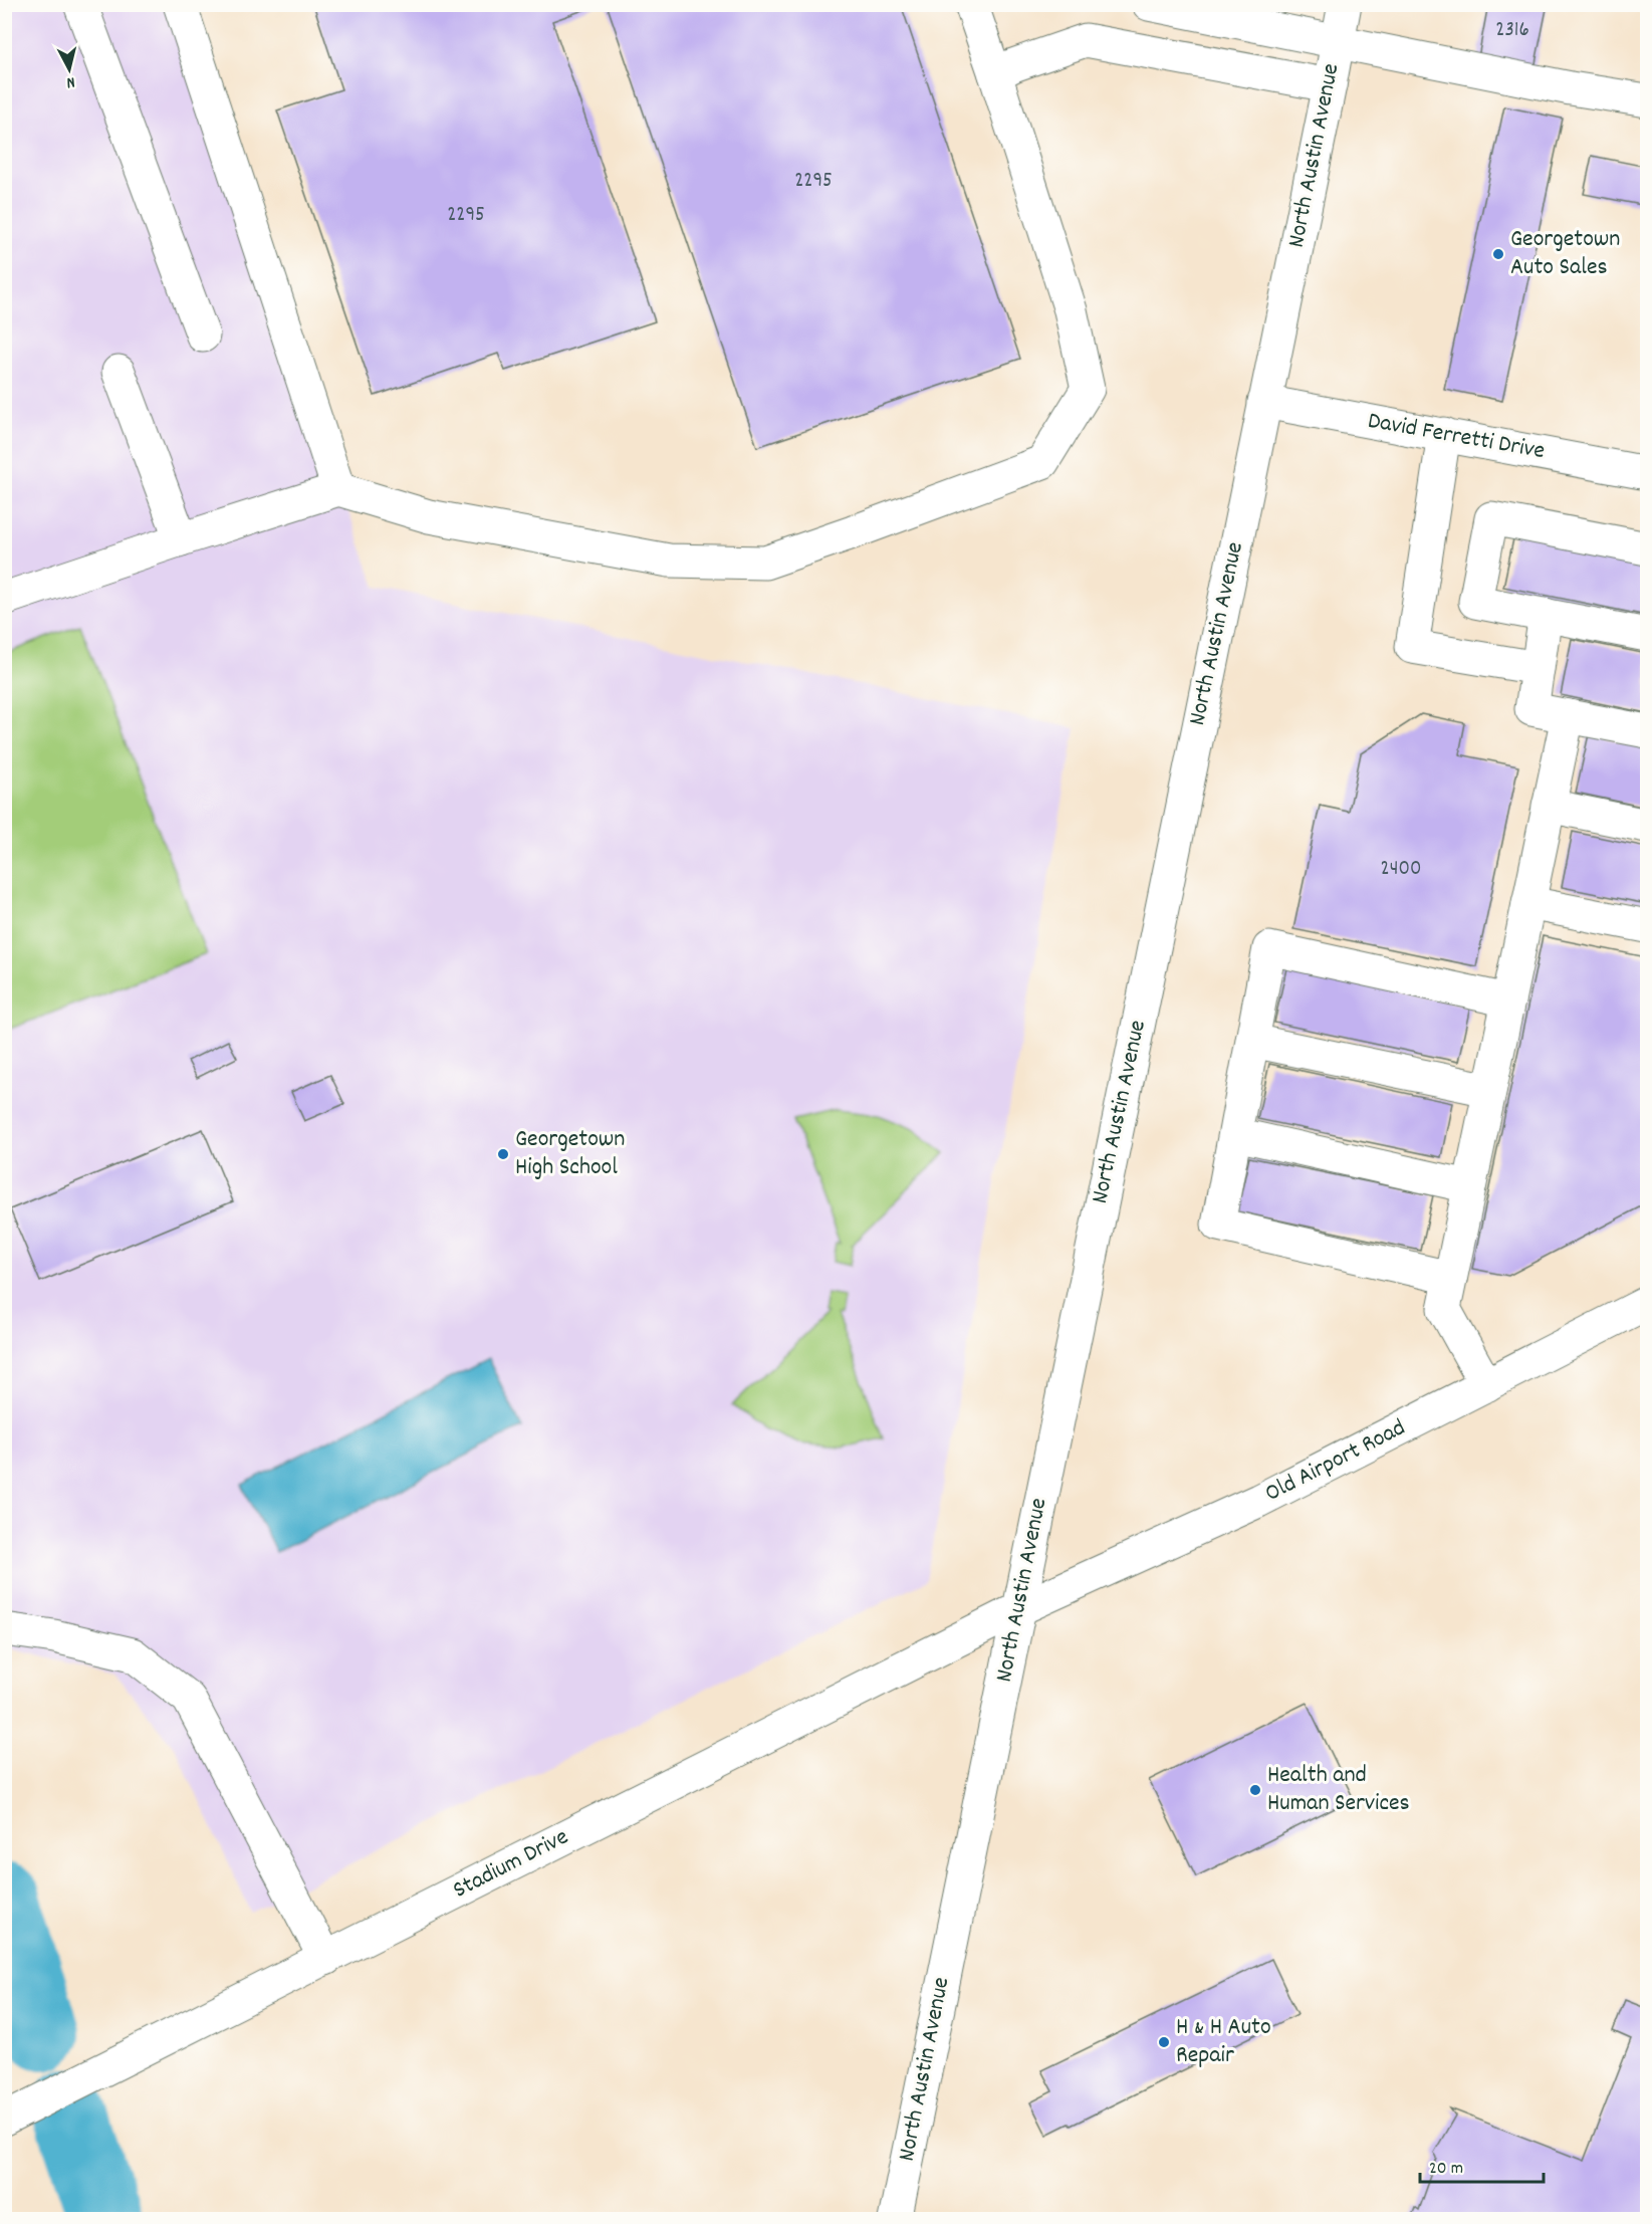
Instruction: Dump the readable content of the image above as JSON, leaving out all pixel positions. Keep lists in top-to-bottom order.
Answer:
{
  "streets": {
    "main road": [
      "North Austin Avenue",
      "David Ferretti Drive",
      "Old Airport Road",
      "Stadium Drive"
    ]
  },
  "crossings": [
    ["North Austin Avenue", "David Ferretti Drive"],
    ["North Austin Avenue", "Old Airport Road"],
    ["North Austin Avenue", "Stadium Drive"],
    ["Old Airport Road", "Stadium Drive"]
  ],
  "places": [
    "Georgetown Auto Sales",
    "Georgetown High School",
    "Health and Human Services",
    "H & H Auto Repair"
  ],
  "house_numbers": [
    "2316",
    "2295",
    "2295",
    "2400"
  ],
  "scale_bar": "20 m",
  "north": "bottom"
}
